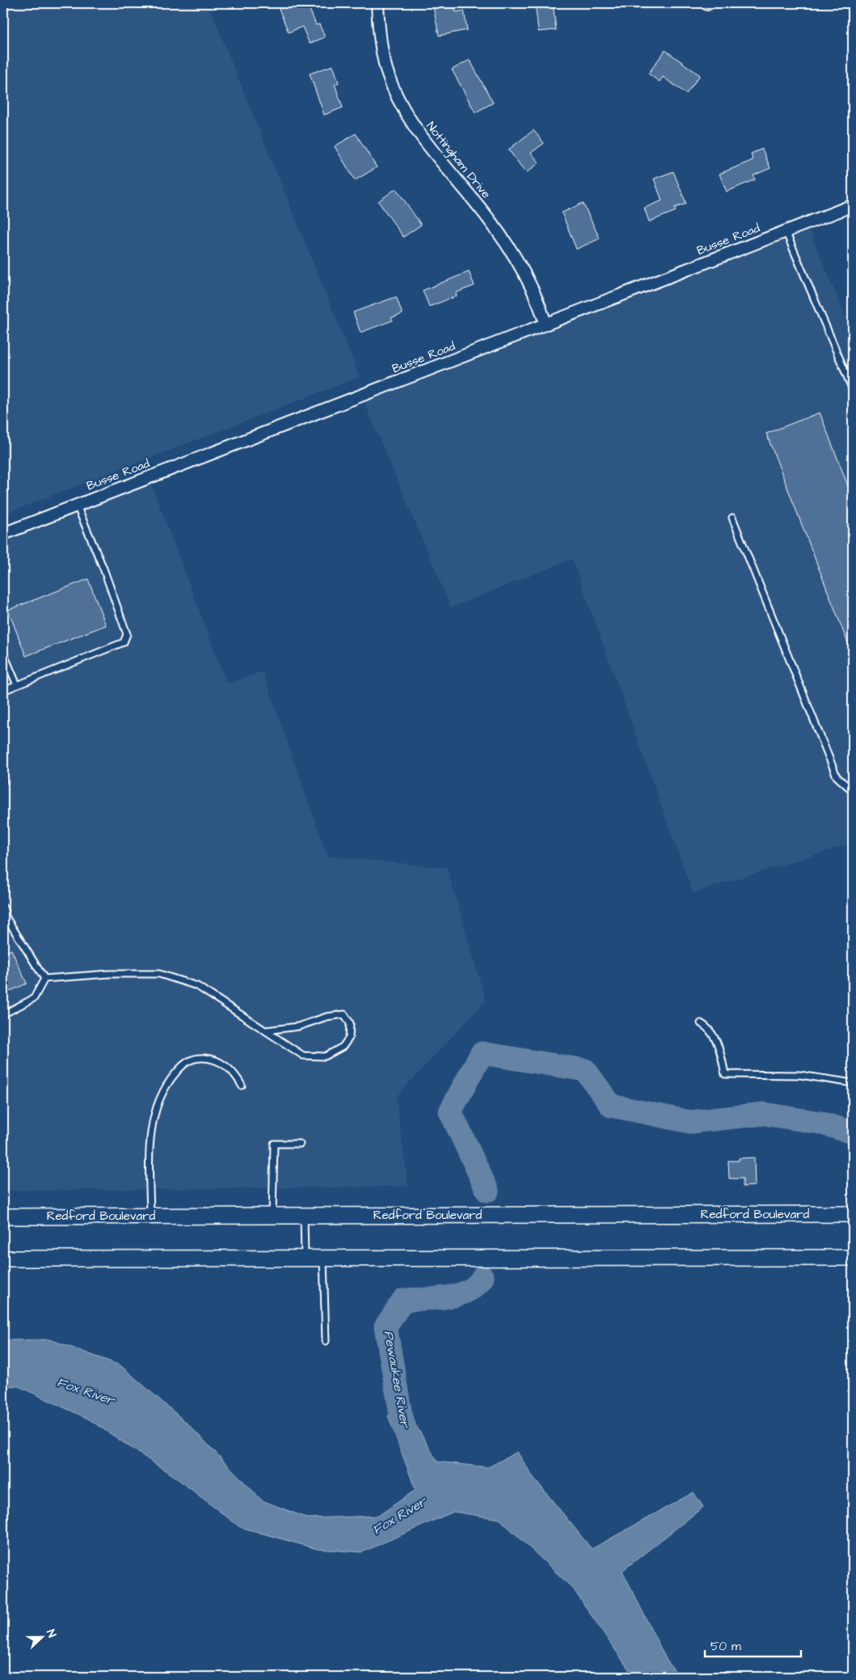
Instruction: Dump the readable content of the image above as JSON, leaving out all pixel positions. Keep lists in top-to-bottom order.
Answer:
{
  "streets": {
    "main road": ["Redford Boulevard"],
    "street": ["Nottingham Drive", "Busse Road"]
  },
  "crossings": [
    ["Nottingham Drive", "Busse Road"]
  ],
  "water": ["Pewaukee River", "Fox River"],
  "scale_bar": "50 m",
  "north": "right"
}
